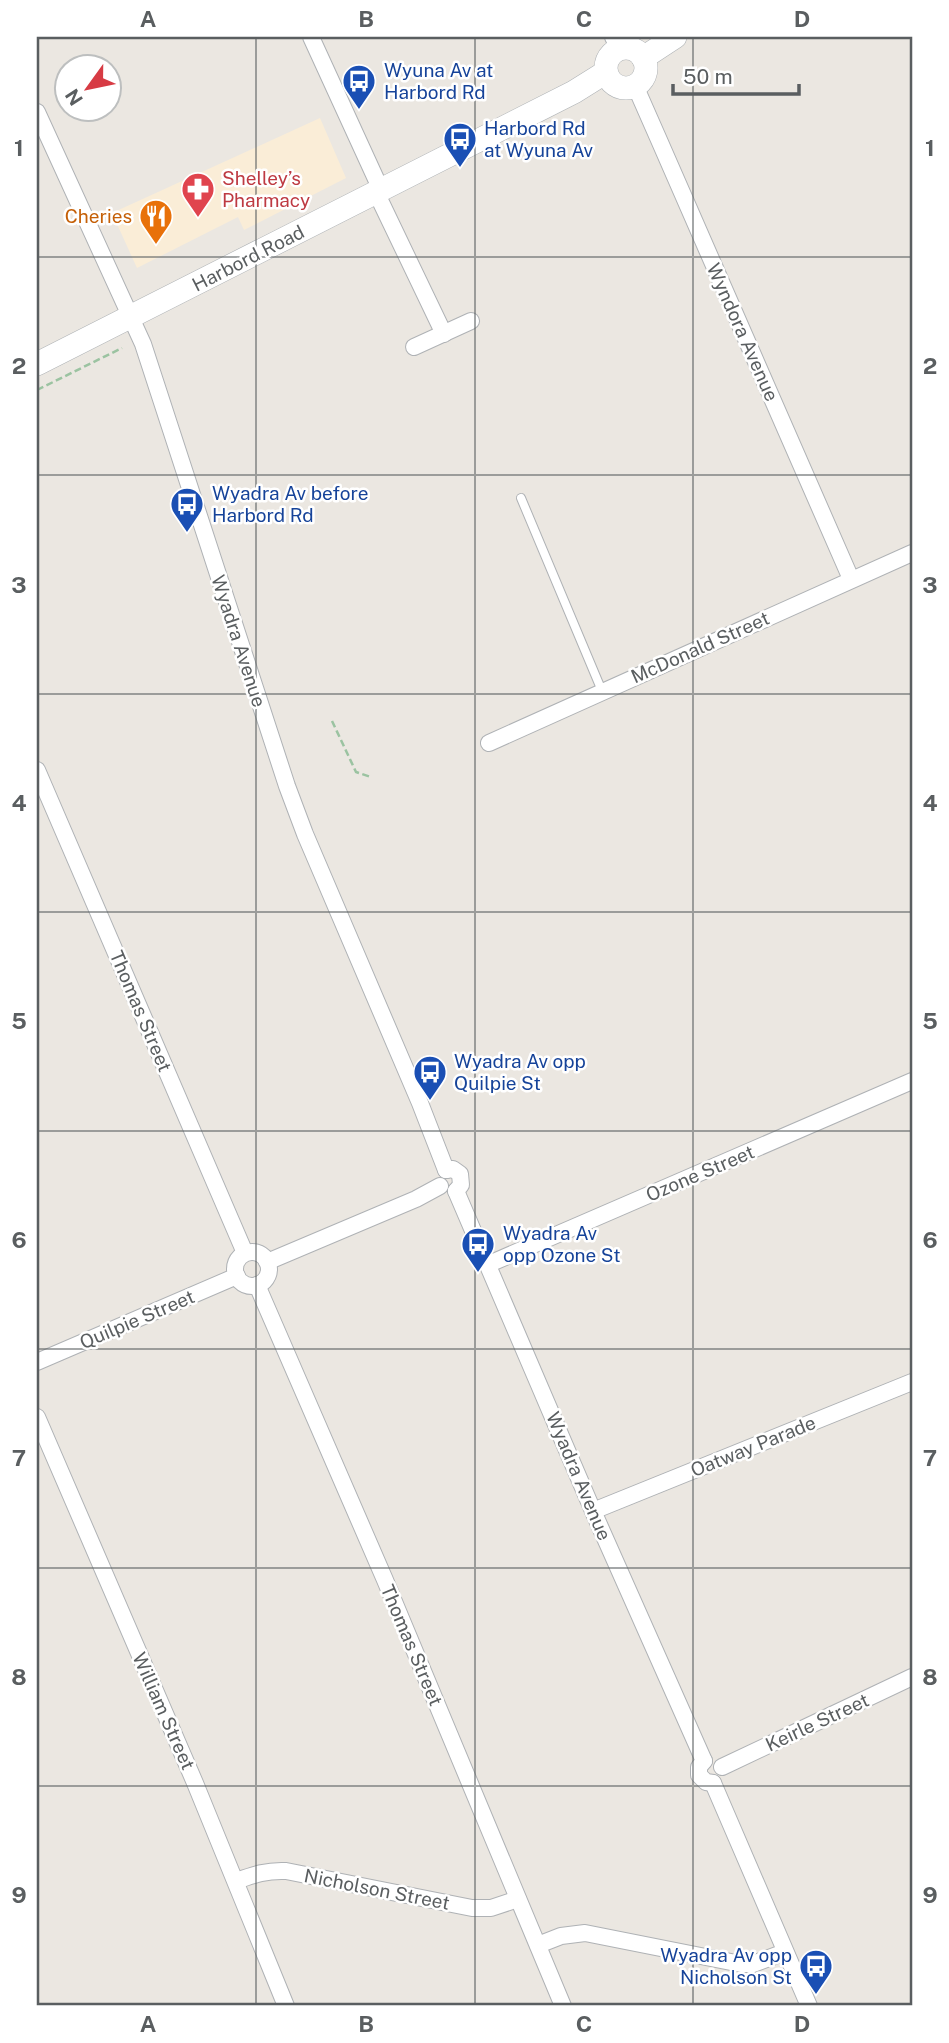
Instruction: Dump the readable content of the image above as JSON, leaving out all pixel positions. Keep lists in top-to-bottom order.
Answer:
{
  "streets": {
    "main road": ["Harbord Road"],
    "street": [
      "Wyndora Avenue",
      "Wyadra Avenue",
      "McDonald Street",
      "Thomas Street",
      "Ozone Street",
      "Quilpie Street",
      "Oatway Parade",
      "William Street",
      "Keirle Street",
      "Nicholson Street"
    ]
  },
  "crossings": [
    ["Harbord Road", "Wyndora Avenue"],
    ["Harbord Road", "Wyadra Avenue"],
    ["Wyndora Avenue", "McDonald Street"],
    ["Wyadra Avenue", "Ozone Street"],
    ["Wyadra Avenue", "Oatway Parade"],
    ["Wyadra Avenue", "Keirle Street"],
    ["Thomas Street", "Quilpie Street"],
    ["Thomas Street", "Nicholson Street"],
    ["William Street", "Nicholson Street"]
  ],
  "places": {
    "bus stop": [
      "Wyuna Av at Harbord Rd",
      "Harbord Rd at Wyuna Av",
      "Wyadra Av before Harbord Rd",
      "Wyadra Av opp Quilpie St",
      "Wyadra Av opp Ozone St",
      "Wyadra Av opp Nicholson St"
    ],
    "pharmacy": ["Shelley’s Pharmacy"],
    "restaurant": ["Cheries"]
  },
  "scale_bar": "50 m",
  "north": "bottom left",
  "grid": {
    "columns": [
      "A",
      "B",
      "C",
      "D"
    ],
    "rows": [
      "1",
      "2",
      "3",
      "4",
      "5",
      "6",
      "7",
      "8",
      "9"
    ]
  }
}
